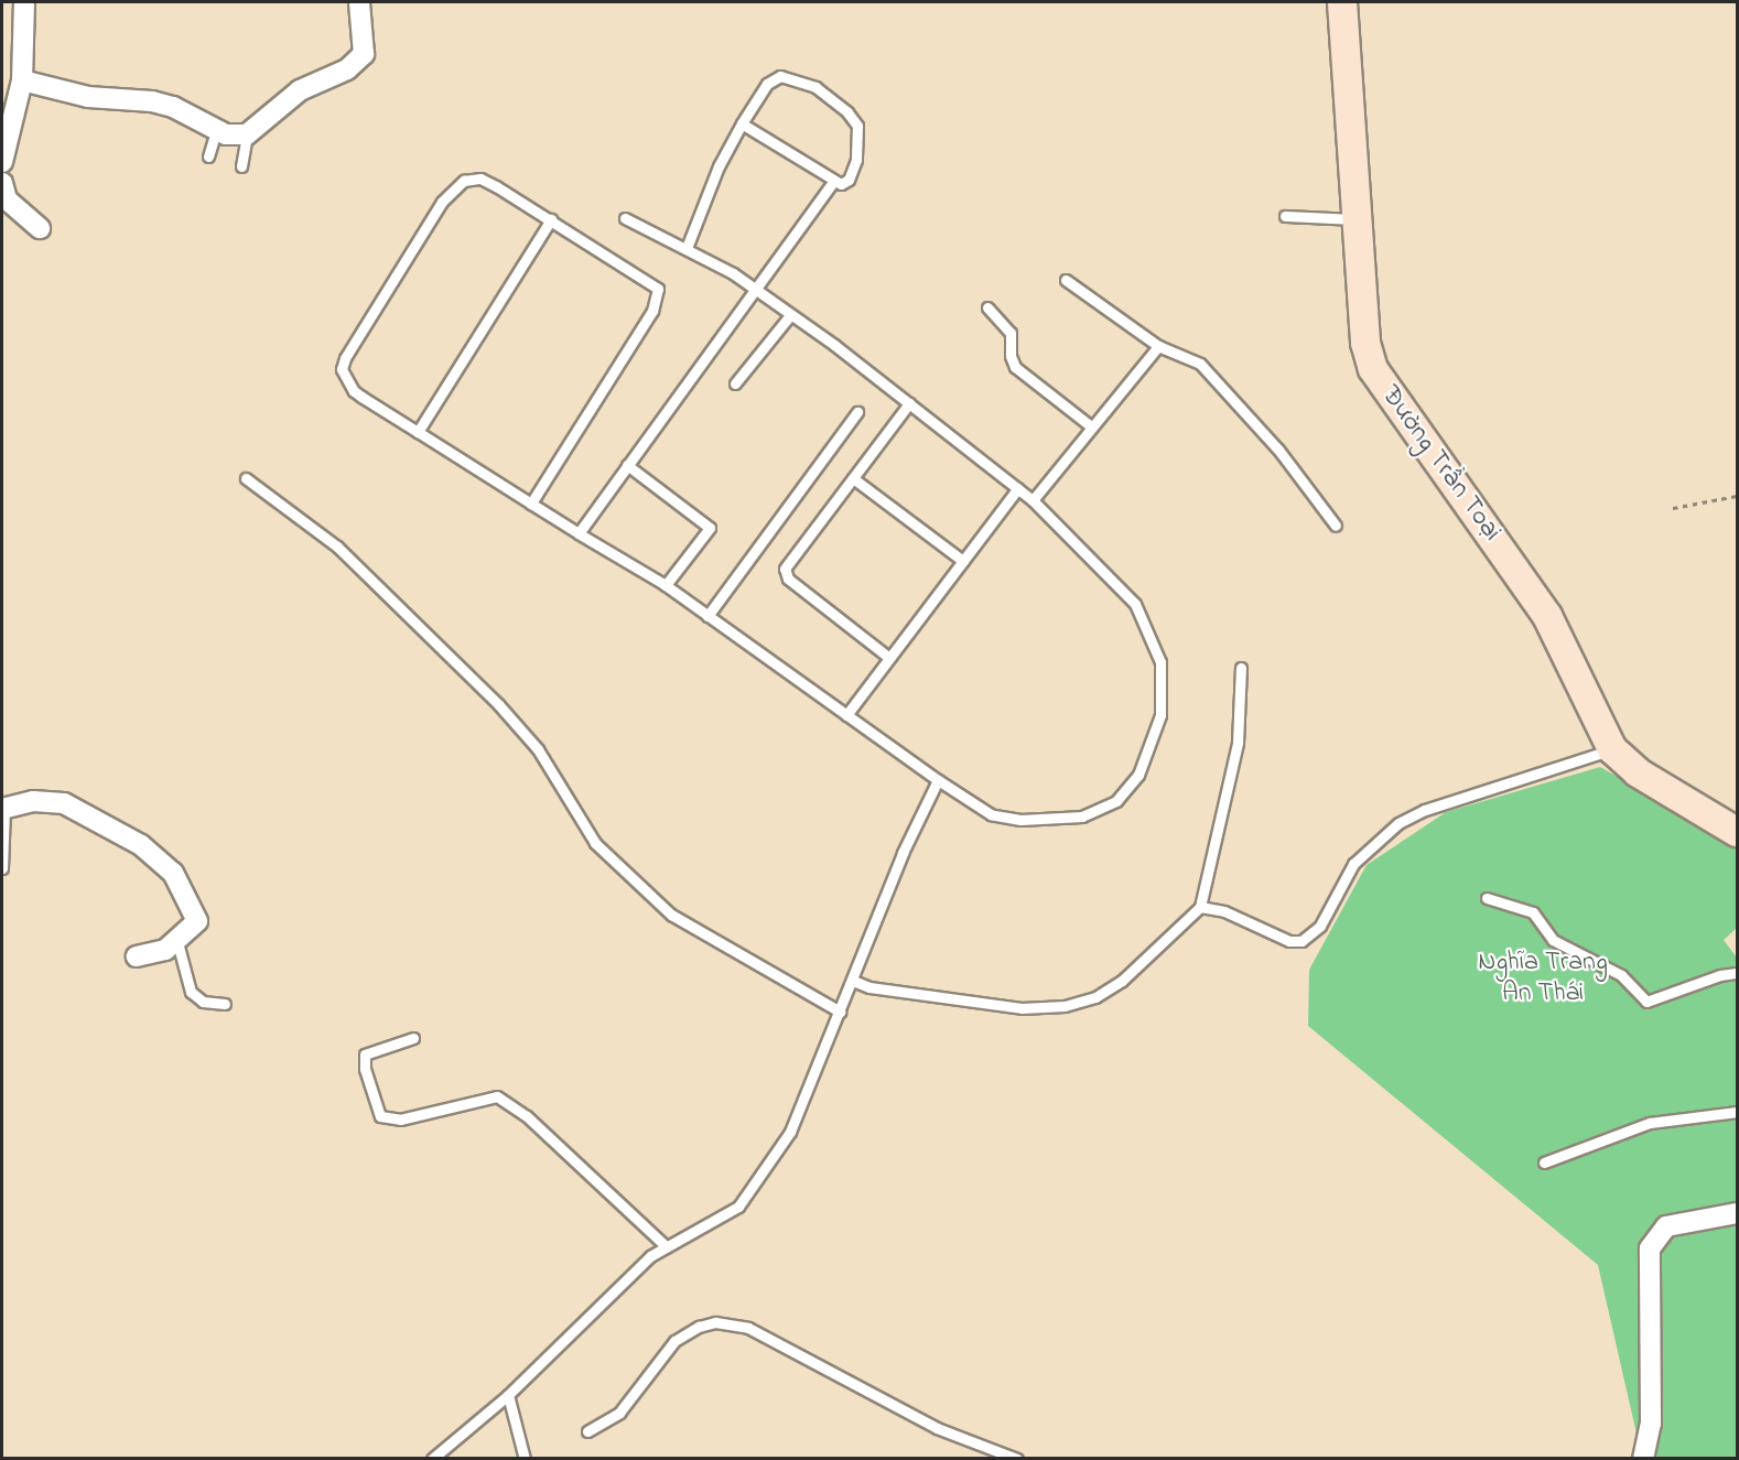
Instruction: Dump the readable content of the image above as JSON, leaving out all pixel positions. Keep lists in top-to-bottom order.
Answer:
{
  "streets": {
    "street": ["Đường Trần Toại"]
  },
  "parks": ["Nghĩa Trang An Thái"]
}
